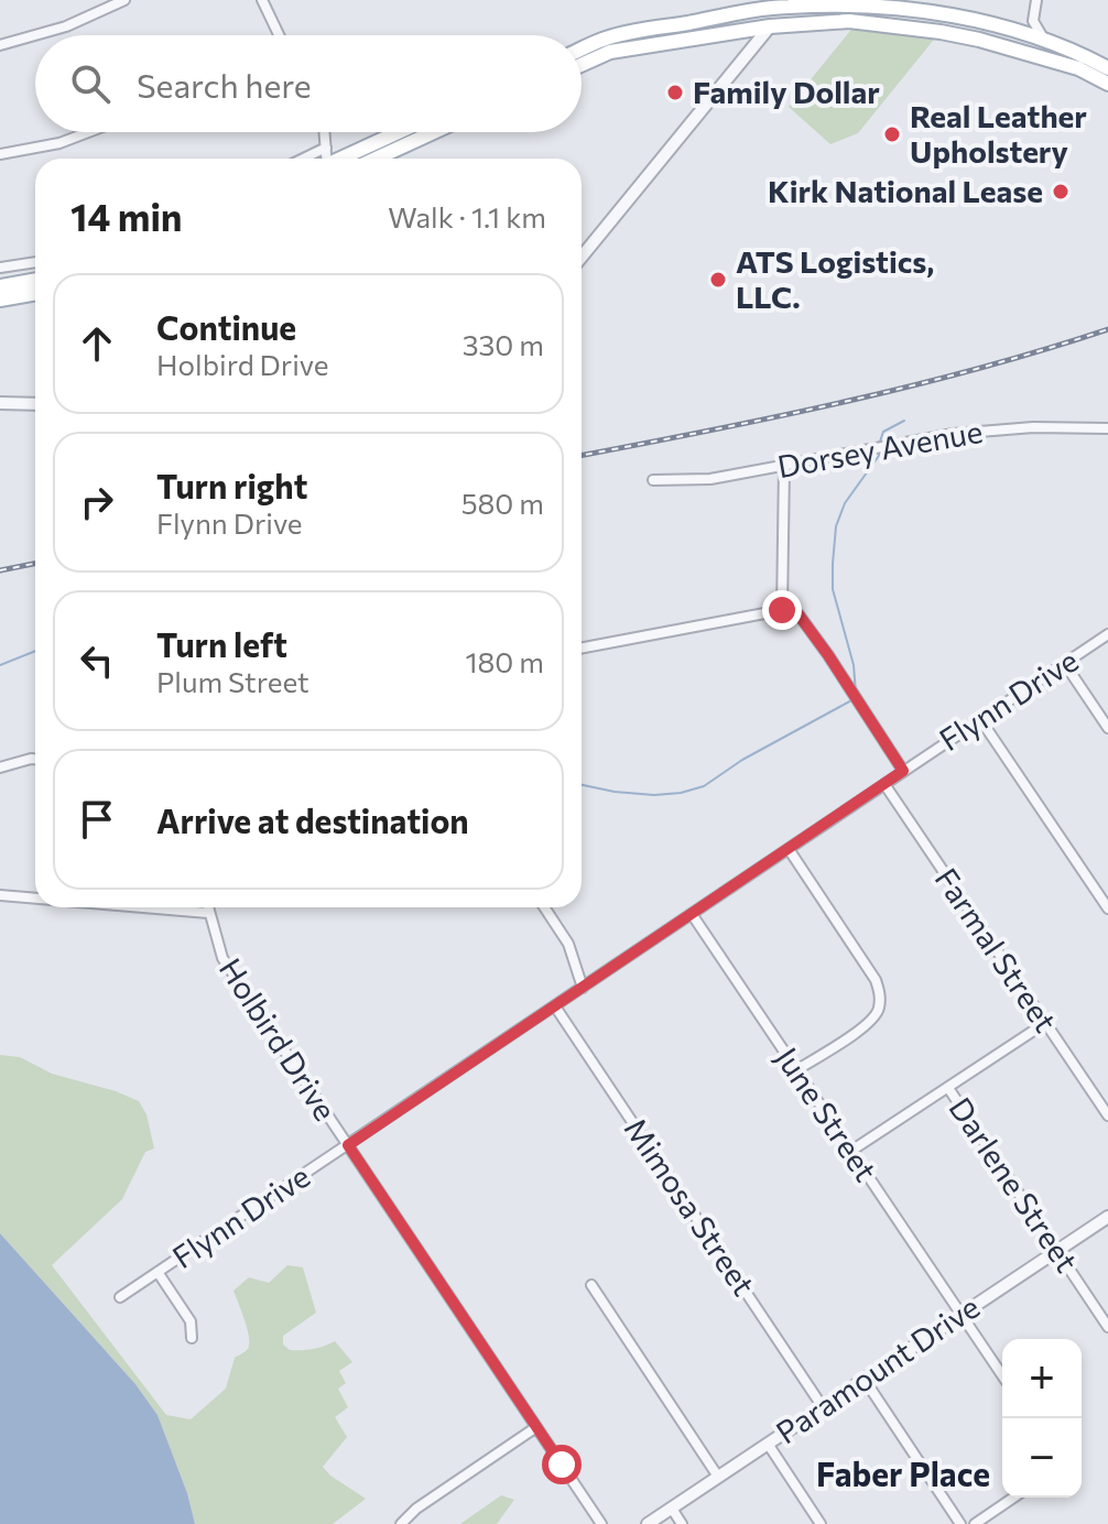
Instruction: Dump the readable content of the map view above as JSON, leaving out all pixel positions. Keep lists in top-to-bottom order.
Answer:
{
  "streets": {
    "street": [
      "Dorsey Avenue",
      "Flynn Drive",
      "Farmal Street",
      "Holbird Drive",
      "June Street",
      "Darlene Street",
      "Mimosa Street",
      "Paramount Drive"
    ]
  },
  "crossings": [
    ["Flynn Drive", "Farmal Street"],
    ["Flynn Drive", "Holbird Drive"],
    ["Flynn Drive", "June Street"],
    ["Flynn Drive", "Mimosa Street"],
    ["June Street", "Paramount Drive"],
    ["Darlene Street", "Paramount Drive"],
    ["Mimosa Street", "Paramount Drive"]
  ],
  "districts": ["Faber Place"],
  "places": [
    "Family Dollar",
    "Real Leather Upholstery",
    "Kirk National Lease",
    "ATS Logistics, LLC."
  ],
  "page": {
    "search": "Search here",
    "heading": ["14 min", "Walk · 1.1 km"],
    "list": [
      ["Continue", "Holbird Drive", "330 m"],
      ["Turn right", "Flynn Drive", "580 m"],
      ["Turn left", "Plum Street", "180 m"],
      "Arrive at destination"
    ],
    "map_buttons": ["+", "−"]
  }
}
